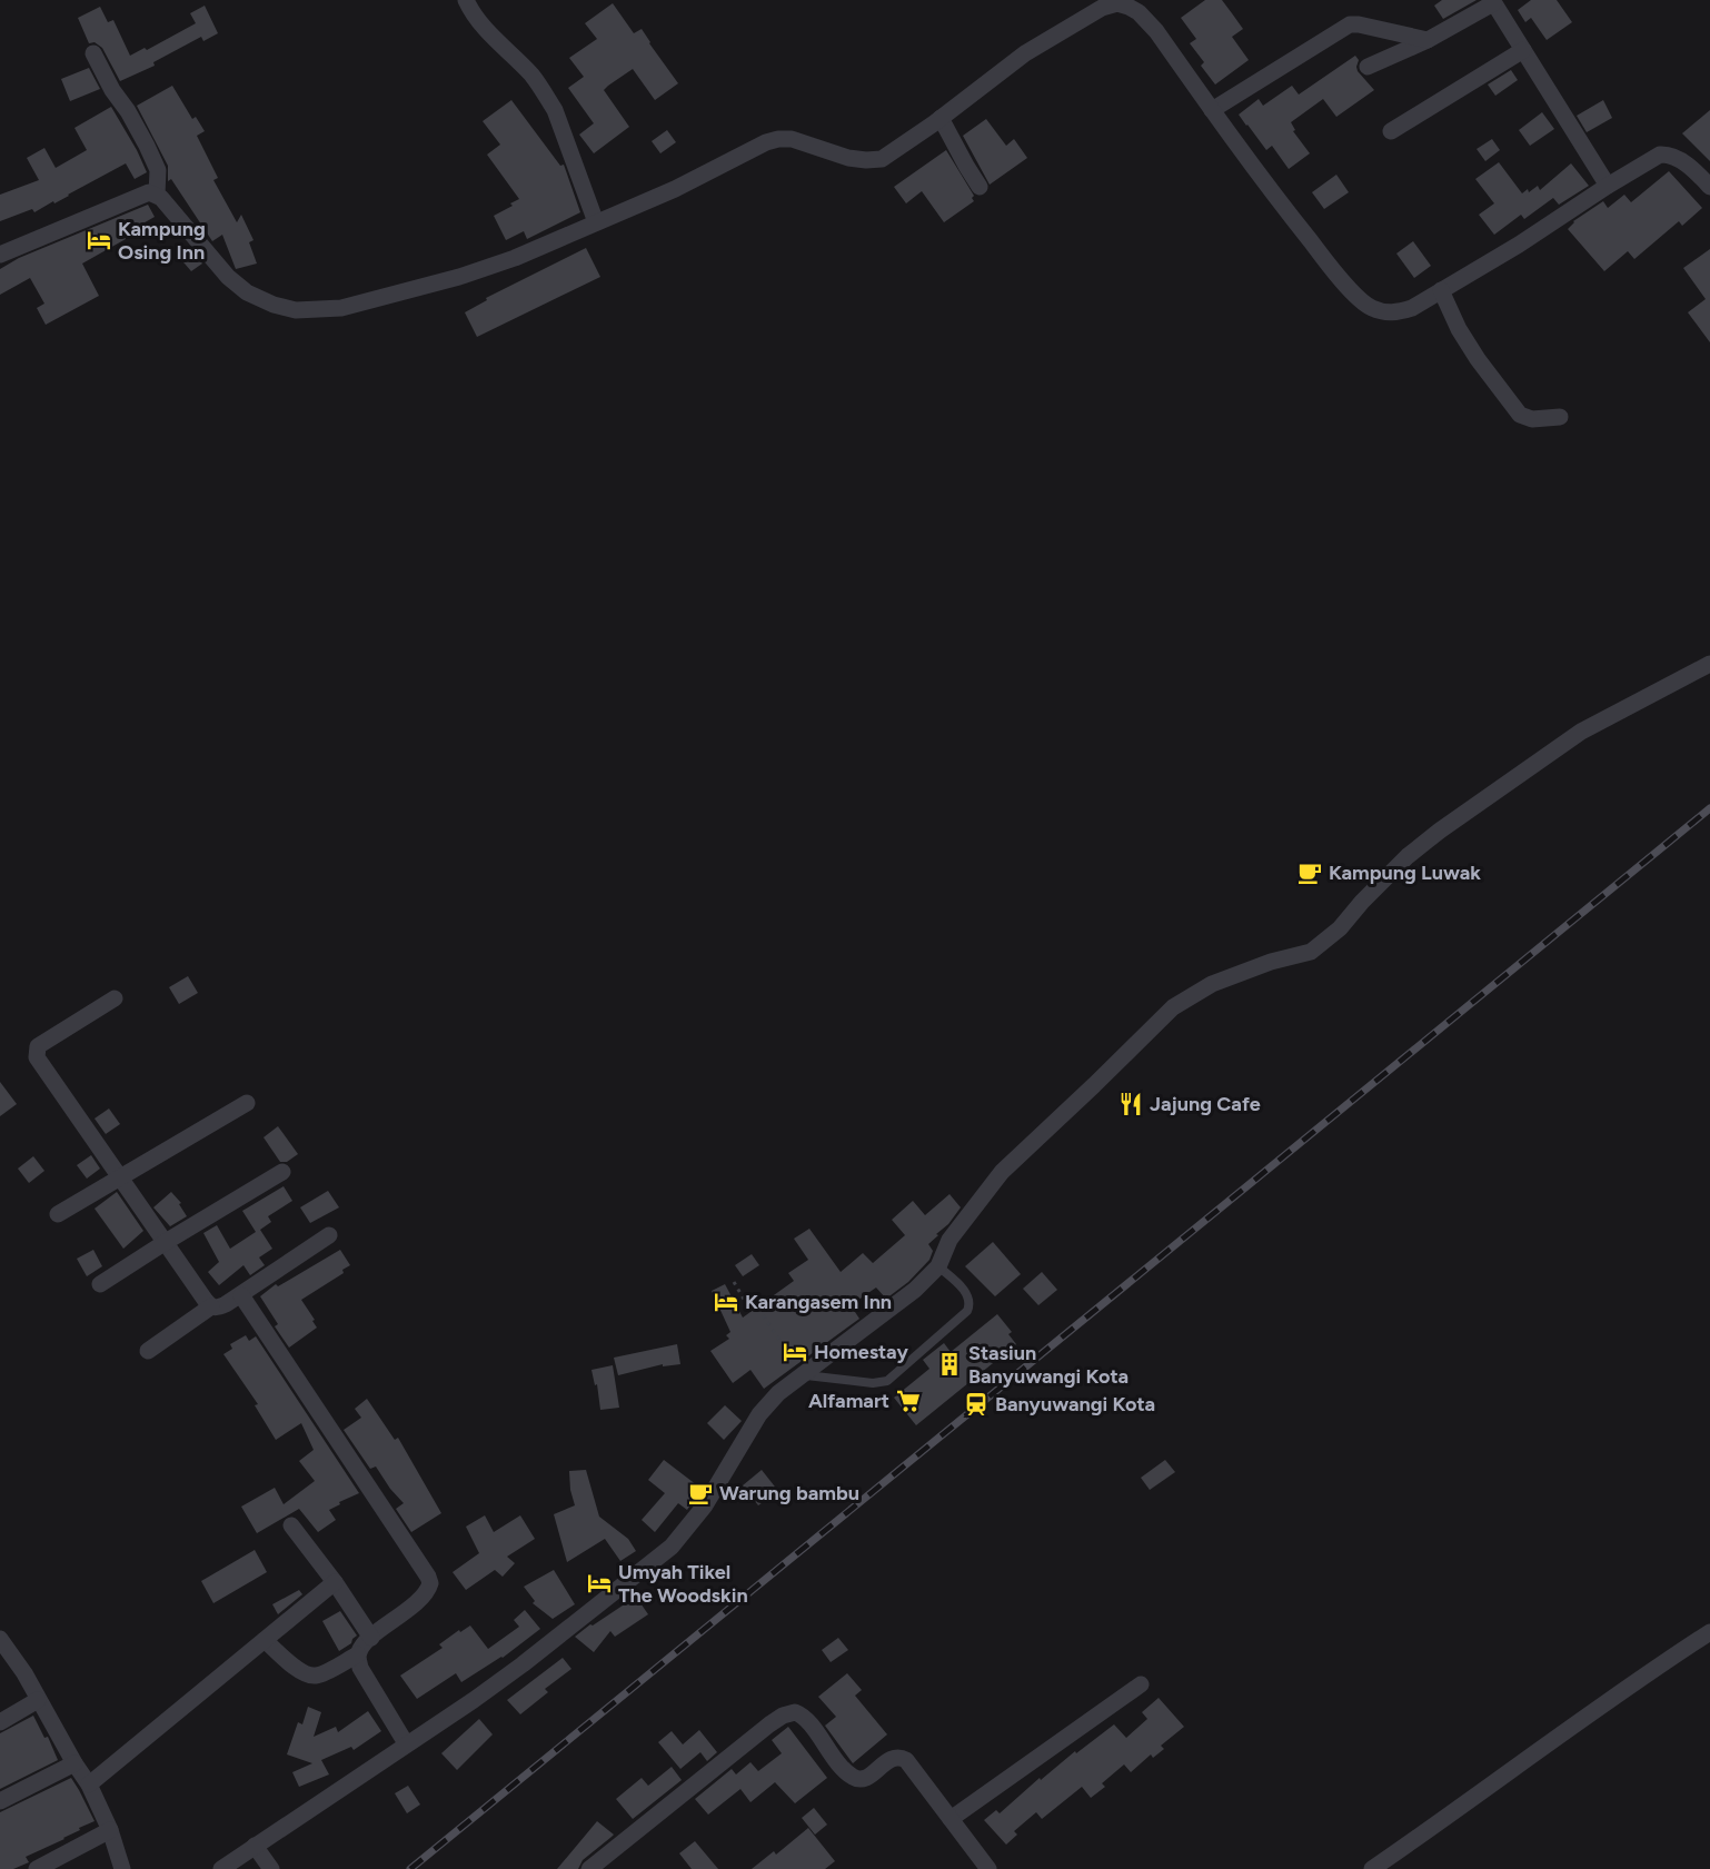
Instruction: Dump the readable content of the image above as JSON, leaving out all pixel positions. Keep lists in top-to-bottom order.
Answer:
{
  "places": {
    "hotel": [
      "Kampung Osing Inn",
      "Karangasem Inn",
      "Homestay",
      "Umyah Tikel The Woodskin"
    ],
    "cafe": ["Kampung Luwak", "Warung bambu"],
    "restaurant": ["Jajung Cafe"],
    "building": ["Stasiun Banyuwangi Kota"],
    "supermarket": ["Alfamart"],
    "station": ["Banyuwangi Kota"]
  }
}
